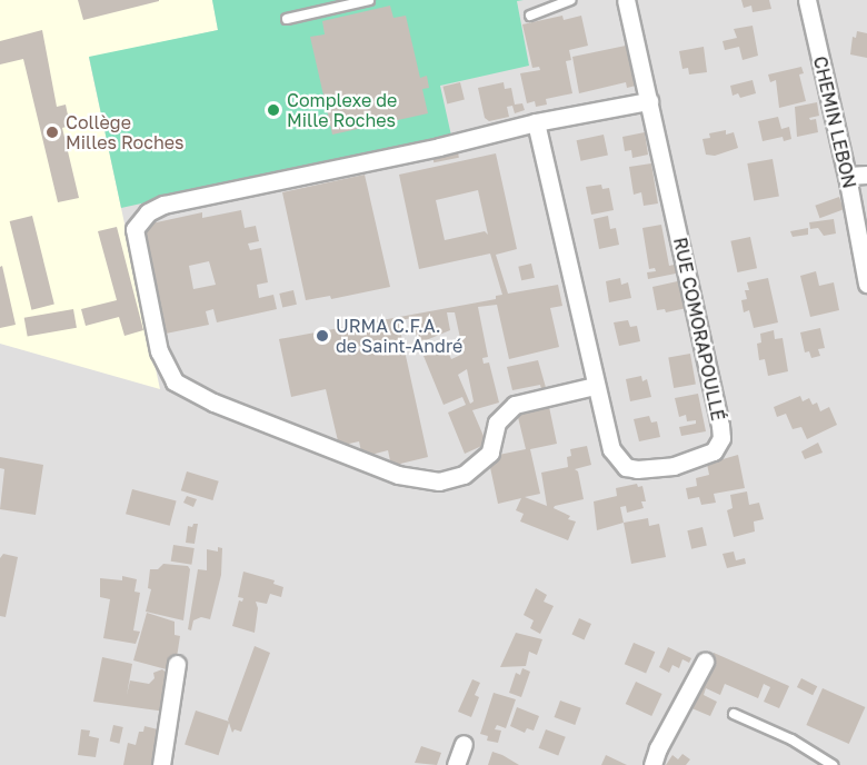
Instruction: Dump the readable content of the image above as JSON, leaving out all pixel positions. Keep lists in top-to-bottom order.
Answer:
{
  "streets": {
    "street": ["CHEMIN LEBON", "RUE COMORAPOULLÉ"]
  },
  "places": ["Complexe de Mille Roches", "Collège Milles Roches", "URMA C.F.A. de Saint-André"]
}
